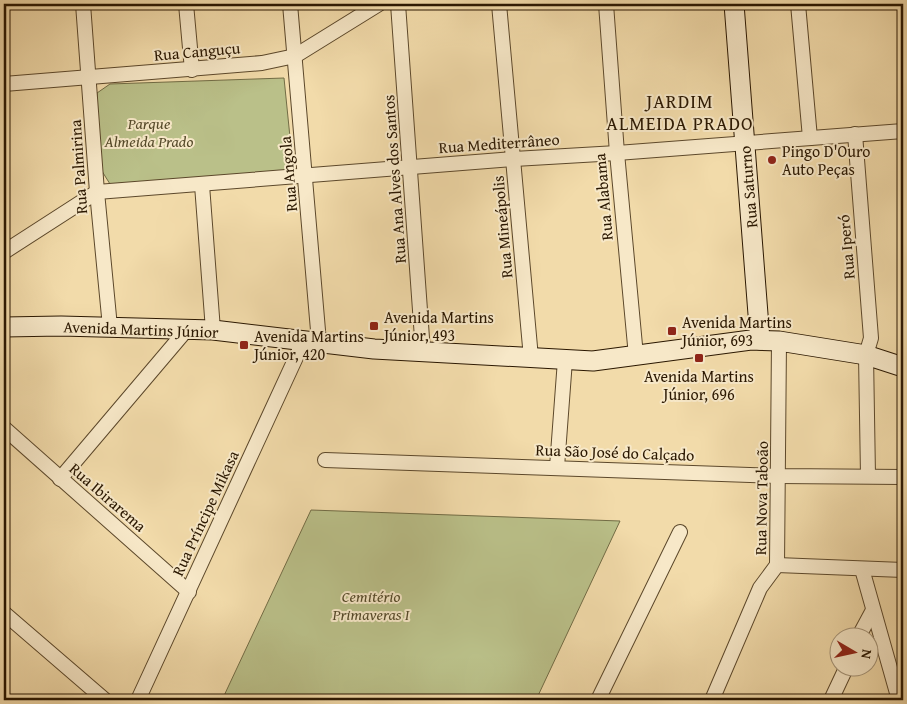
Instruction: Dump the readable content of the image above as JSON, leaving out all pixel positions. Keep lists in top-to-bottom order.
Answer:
{
  "streets": {
    "street": [
      "Rua Canguçu",
      "Rua Mediterrâneo",
      "Rua Palmirina",
      "Rua Angola",
      "Rua Ana Alves dos Santos",
      "Rua Saturno",
      "Rua Alabama",
      "Rua Mineápolis",
      "Rua Iperó",
      "Avenida Martins Júnior",
      "Rua São José do Calçado",
      "Rua Ibirarema",
      "Rua Nova Taboão",
      "Rua Príncipe Mikasa"
    ]
  },
  "crossings": [
    ["Rua Canguçu", "Rua Palmirina"],
    ["Rua Canguçu", "Rua Angola"],
    ["Rua Mediterrâneo", "Rua Palmirina"],
    ["Rua Mediterrâneo", "Rua Angola"],
    ["Rua Mediterrâneo", "Rua Ana Alves dos Santos"],
    ["Rua Mediterrâneo", "Rua Saturno"],
    ["Rua Mediterrâneo", "Rua Alabama"],
    ["Rua Mediterrâneo", "Rua Mineápolis"],
    ["Rua Mediterrâneo", "Rua Iperó"],
    ["Rua Palmirina", "Avenida Martins Júnior"],
    ["Rua Angola", "Avenida Martins Júnior"],
    ["Rua Angola", "Rua Príncipe Mikasa"],
    ["Rua Ana Alves dos Santos", "Avenida Martins Júnior"],
    ["Rua Saturno", "Avenida Martins Júnior"],
    ["Rua Saturno", "Rua Nova Taboão"],
    ["Rua Alabama", "Avenida Martins Júnior"],
    ["Rua Mineápolis", "Avenida Martins Júnior"],
    ["Rua Iperó", "Avenida Martins Júnior"],
    ["Rua Iperó", "Rua São José do Calçado"],
    ["Avenida Martins Júnior", "Rua Nova Taboão"],
    ["Avenida Martins Júnior", "Rua Príncipe Mikasa"],
    ["Rua São José do Calçado", "Rua Nova Taboão"],
    ["Rua Ibirarema", "Rua Príncipe Mikasa"]
  ],
  "districts": ["JARDIM ALMEIDA PRADO"],
  "parks": ["Parque Almeida Prado", "Cemitério Primaveras I"],
  "places": {
    "other": ["Pingo D'Ouro Auto Peças"],
    "transit": [
      "Avenida Martins Júnior, 493",
      "Avenida Martins Júnior, 693",
      "Avenida Martins Júnior, 420",
      "Avenida Martins Júnior, 696"
    ]
  },
  "north": "right"
}
